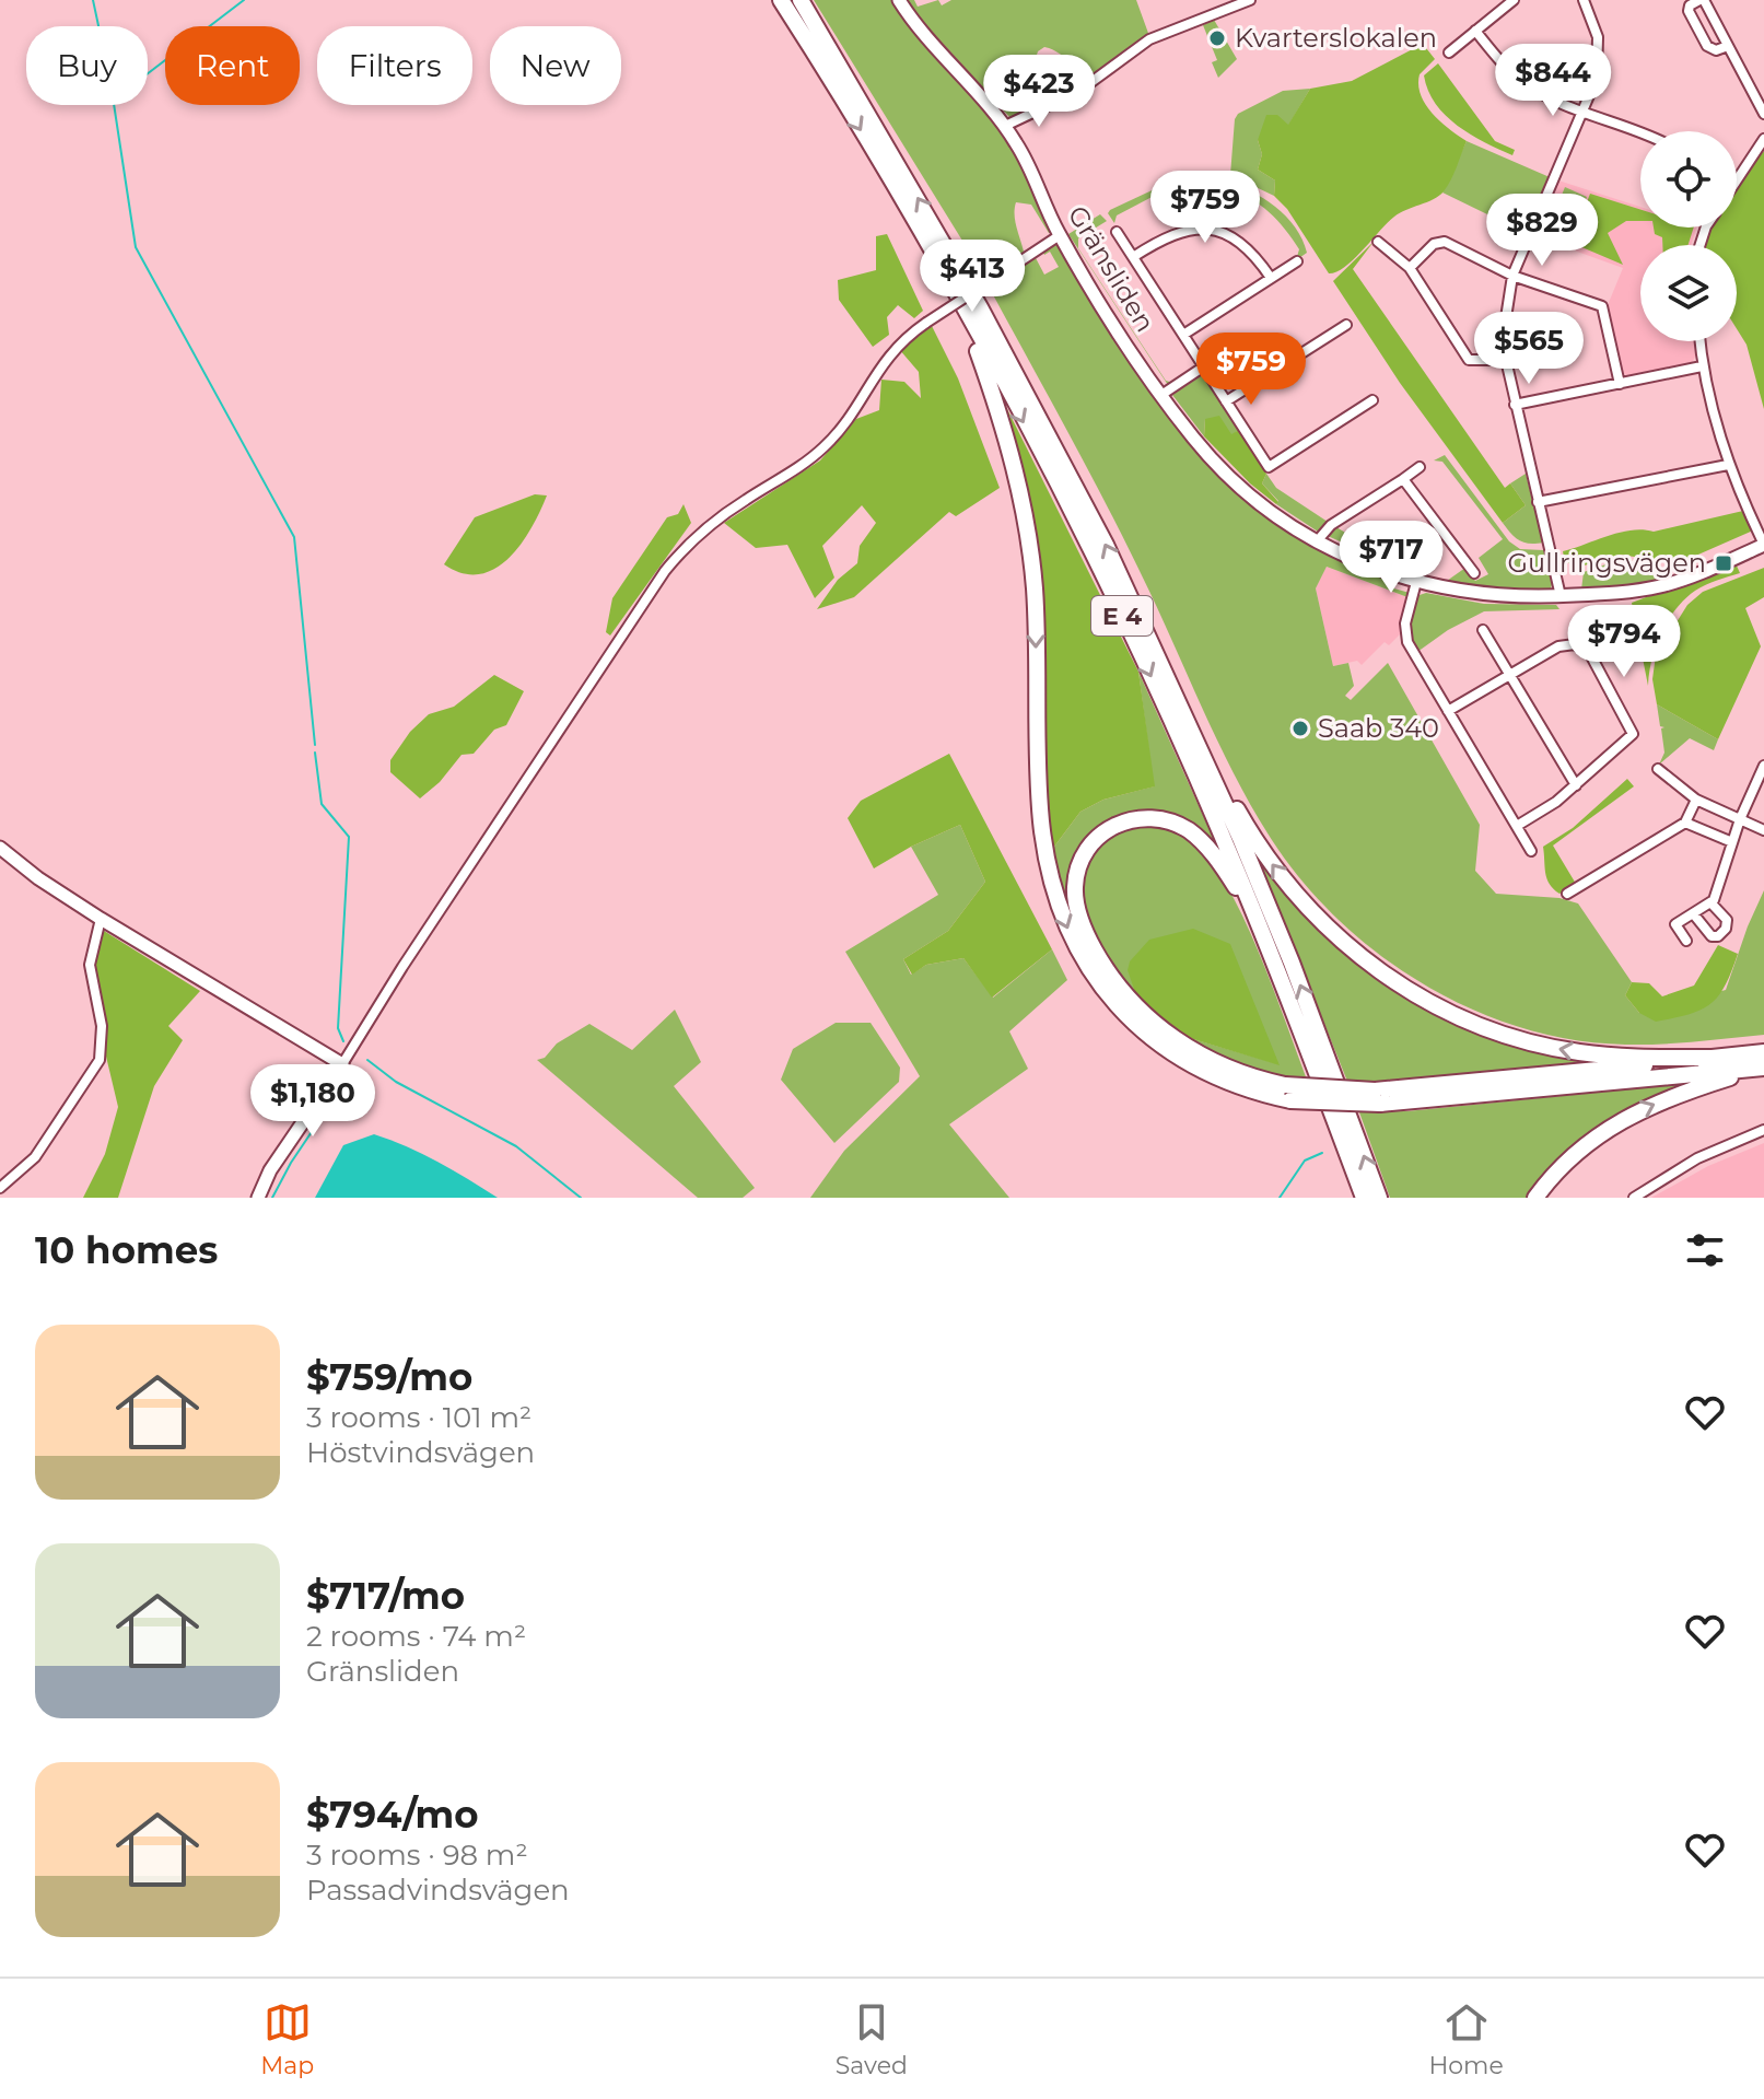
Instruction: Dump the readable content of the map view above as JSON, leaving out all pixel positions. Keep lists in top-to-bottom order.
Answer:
{
  "streets": {
    "highway": ["E 4"],
    "street": ["Gränsliden"]
  },
  "places": {
    "other": ["Kvarterslokalen", "Saab 340"],
    "transit": ["Gullringsvägen"]
  },
  "page": {
    "chip": [
      "Buy",
      "Rent",
      "Filters",
      "New"
    ],
    "price": [
      "$844",
      "$423",
      "$759",
      "$829",
      "$413",
      "$565",
      "$759",
      "$717",
      "$794",
      "$1,180"
    ],
    "heading": "10 homes",
    "list": [
      {
        "name": "$759/mo",
        "note": "3 rooms · 101 m² · Höstvindsvägen"
      },
      {
        "name": "$717/mo",
        "note": "2 rooms · 74 m² · Gränsliden"
      },
      {
        "name": "$794/mo",
        "note": "3 rooms · 98 m² · Passadvindsvägen"
      }
    ],
    "tabs": ["Map", "Saved", "Home"]
  }
}
